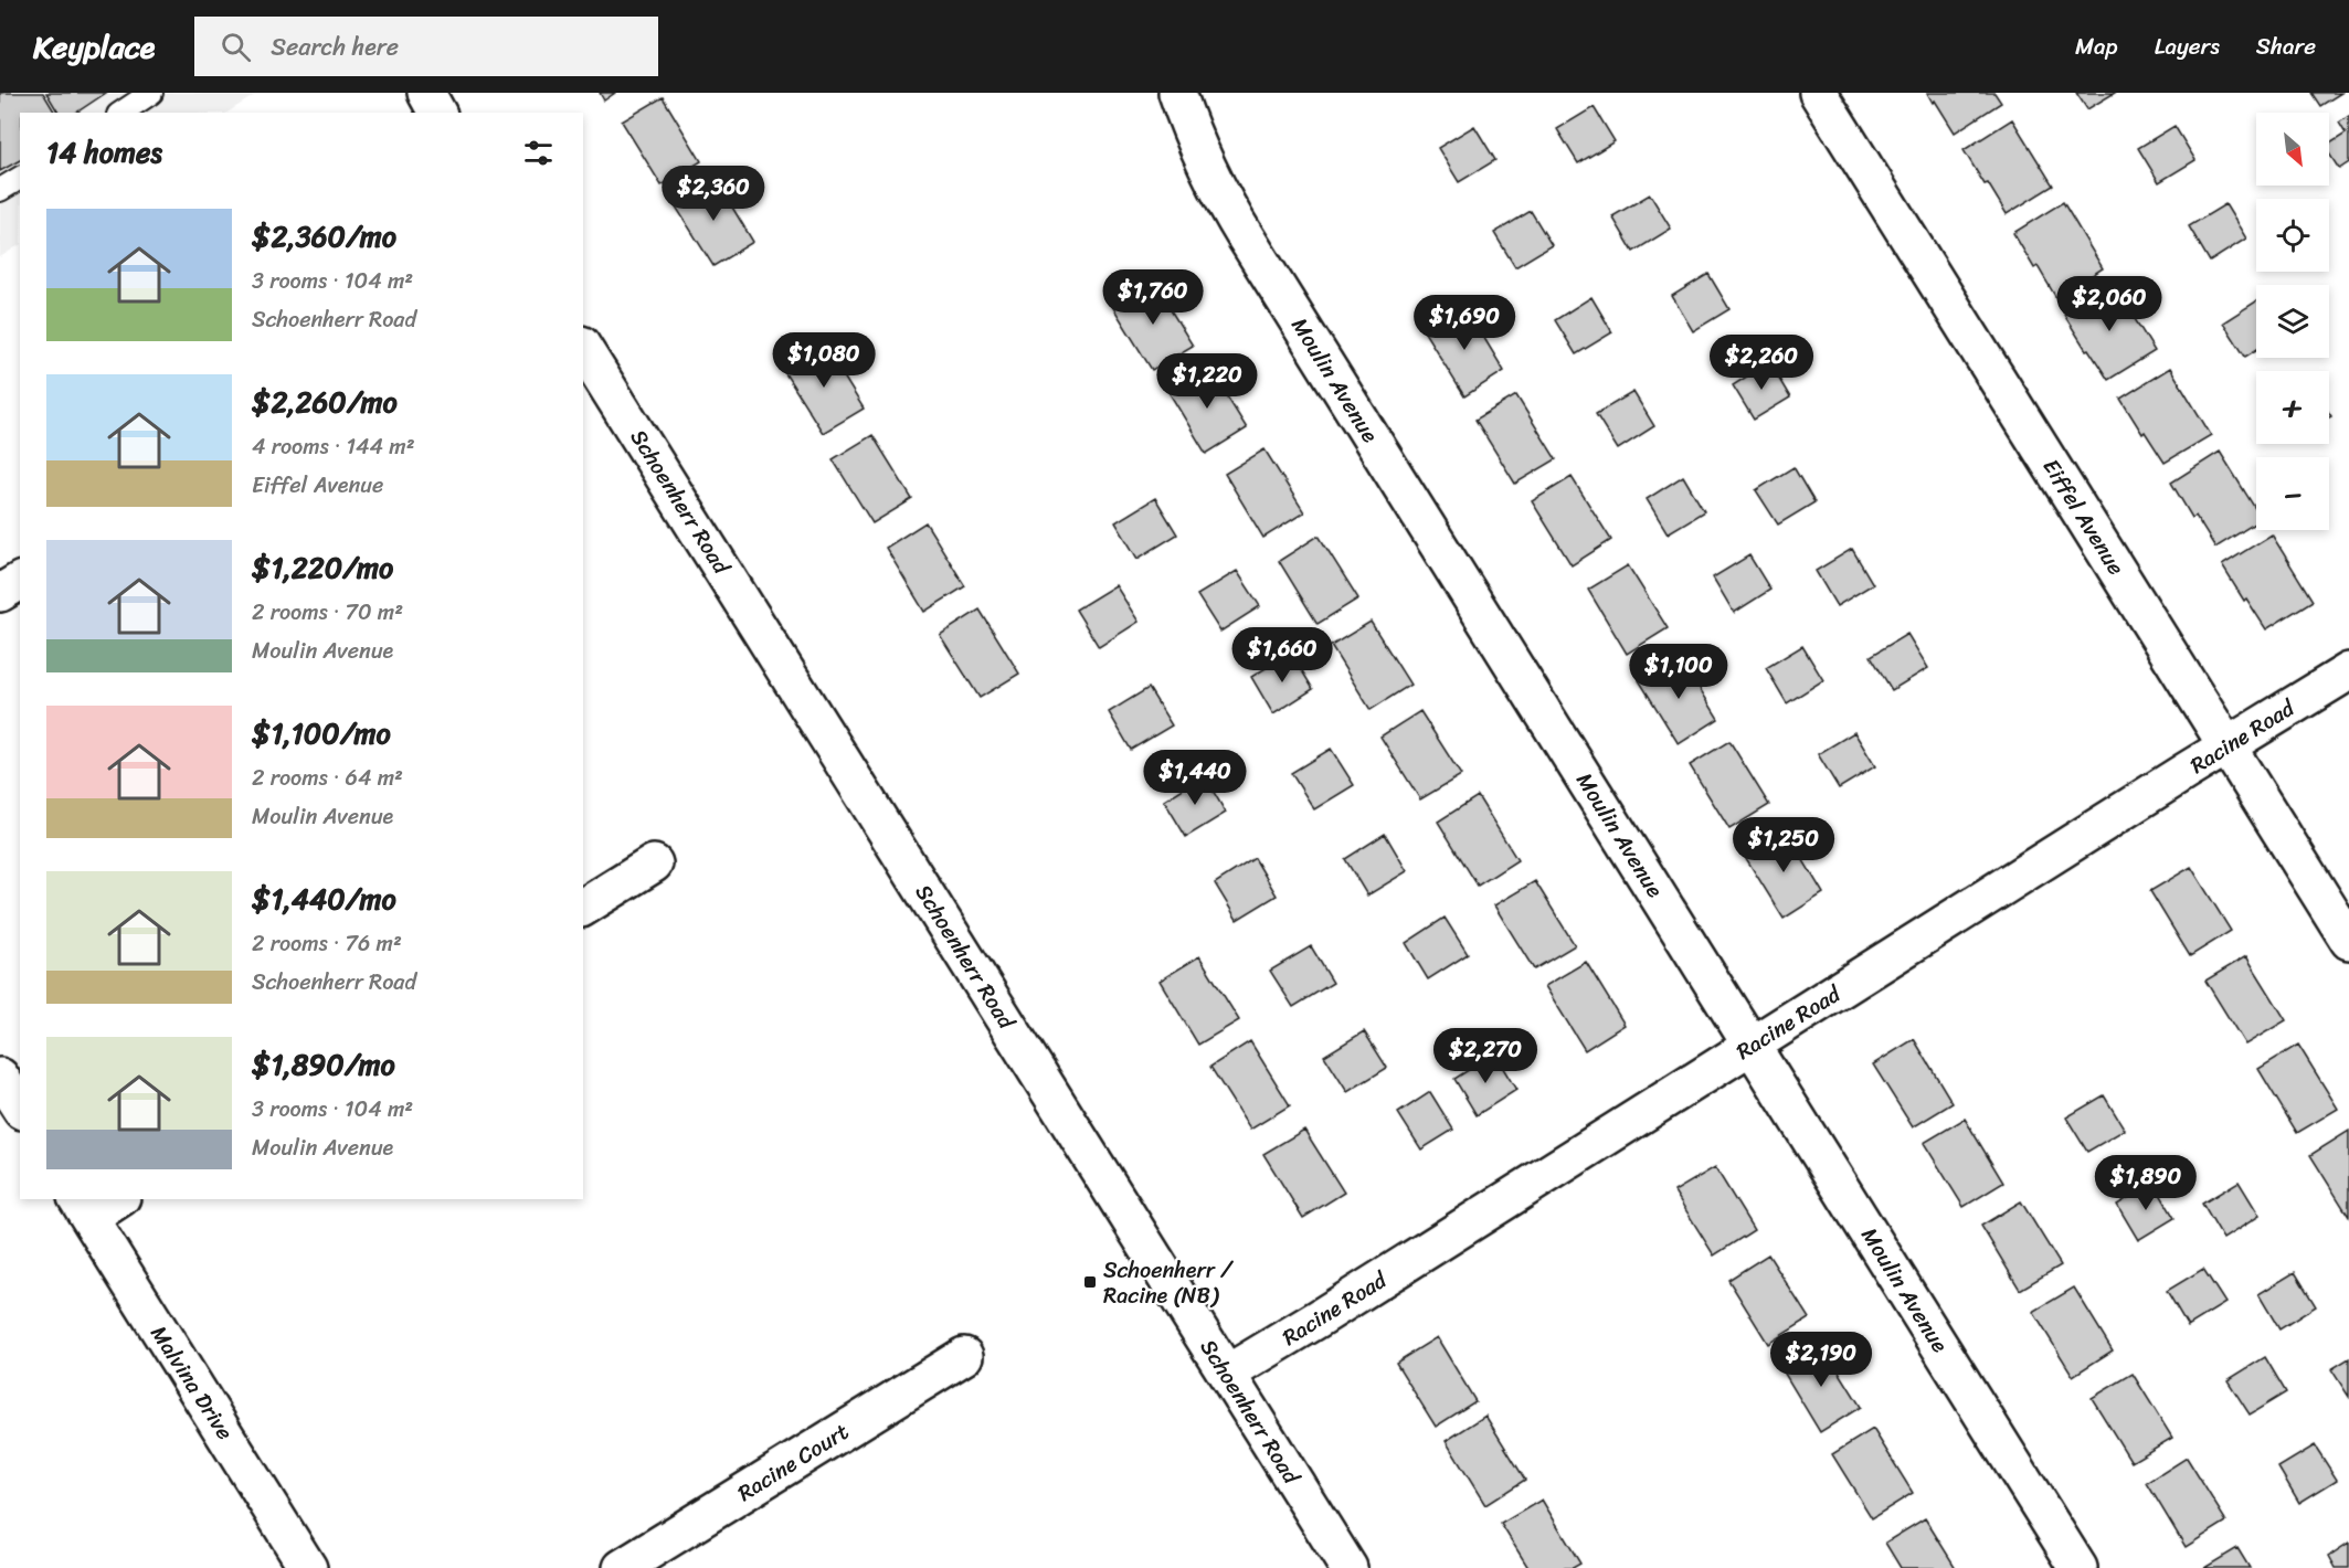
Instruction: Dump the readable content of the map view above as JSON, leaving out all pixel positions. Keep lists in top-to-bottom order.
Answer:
{
  "streets": {
    "street": [
      "Moulin Avenue",
      "Schoenherr Road",
      "Eiffel Avenue",
      "Racine Road",
      "Malvina Drive",
      "Racine Court"
    ]
  },
  "crossings": [
    ["Moulin Avenue", "Racine Road"],
    ["Schoenherr Road", "Racine Road"],
    ["Eiffel Avenue", "Racine Road"]
  ],
  "places": {
    "transit": ["Schoenherr / Racine (NB)"]
  },
  "north": "bottom right",
  "page": {
    "header": "Keyplace",
    "search": "Search here",
    "nav": ["Map", "Layers", "Share"],
    "map_buttons": ["+", "−"],
    "heading": "14 homes",
    "price": [
      "$2,360",
      "$1,760",
      "$2,060",
      "$1,690",
      "$1,080",
      "$2,260",
      "$1,220",
      "$1,660",
      "$1,100",
      "$1,440",
      "$1,250",
      "$2,270",
      "$1,890",
      "$2,190"
    ],
    "list": [
      {
        "name": "$2,360/mo",
        "note": "3 rooms · 104 m² · Schoenherr Road"
      },
      {
        "name": "$2,260/mo",
        "note": "4 rooms · 144 m² · Eiffel Avenue"
      },
      {
        "name": "$1,220/mo",
        "note": "2 rooms · 70 m² · Moulin Avenue"
      },
      {
        "name": "$1,100/mo",
        "note": "2 rooms · 64 m² · Moulin Avenue"
      },
      {
        "name": "$1,440/mo",
        "note": "2 rooms · 76 m² · Schoenherr Road"
      },
      {
        "name": "$1,890/mo",
        "note": "3 rooms · 104 m² · Moulin Avenue"
      }
    ]
  }
}
